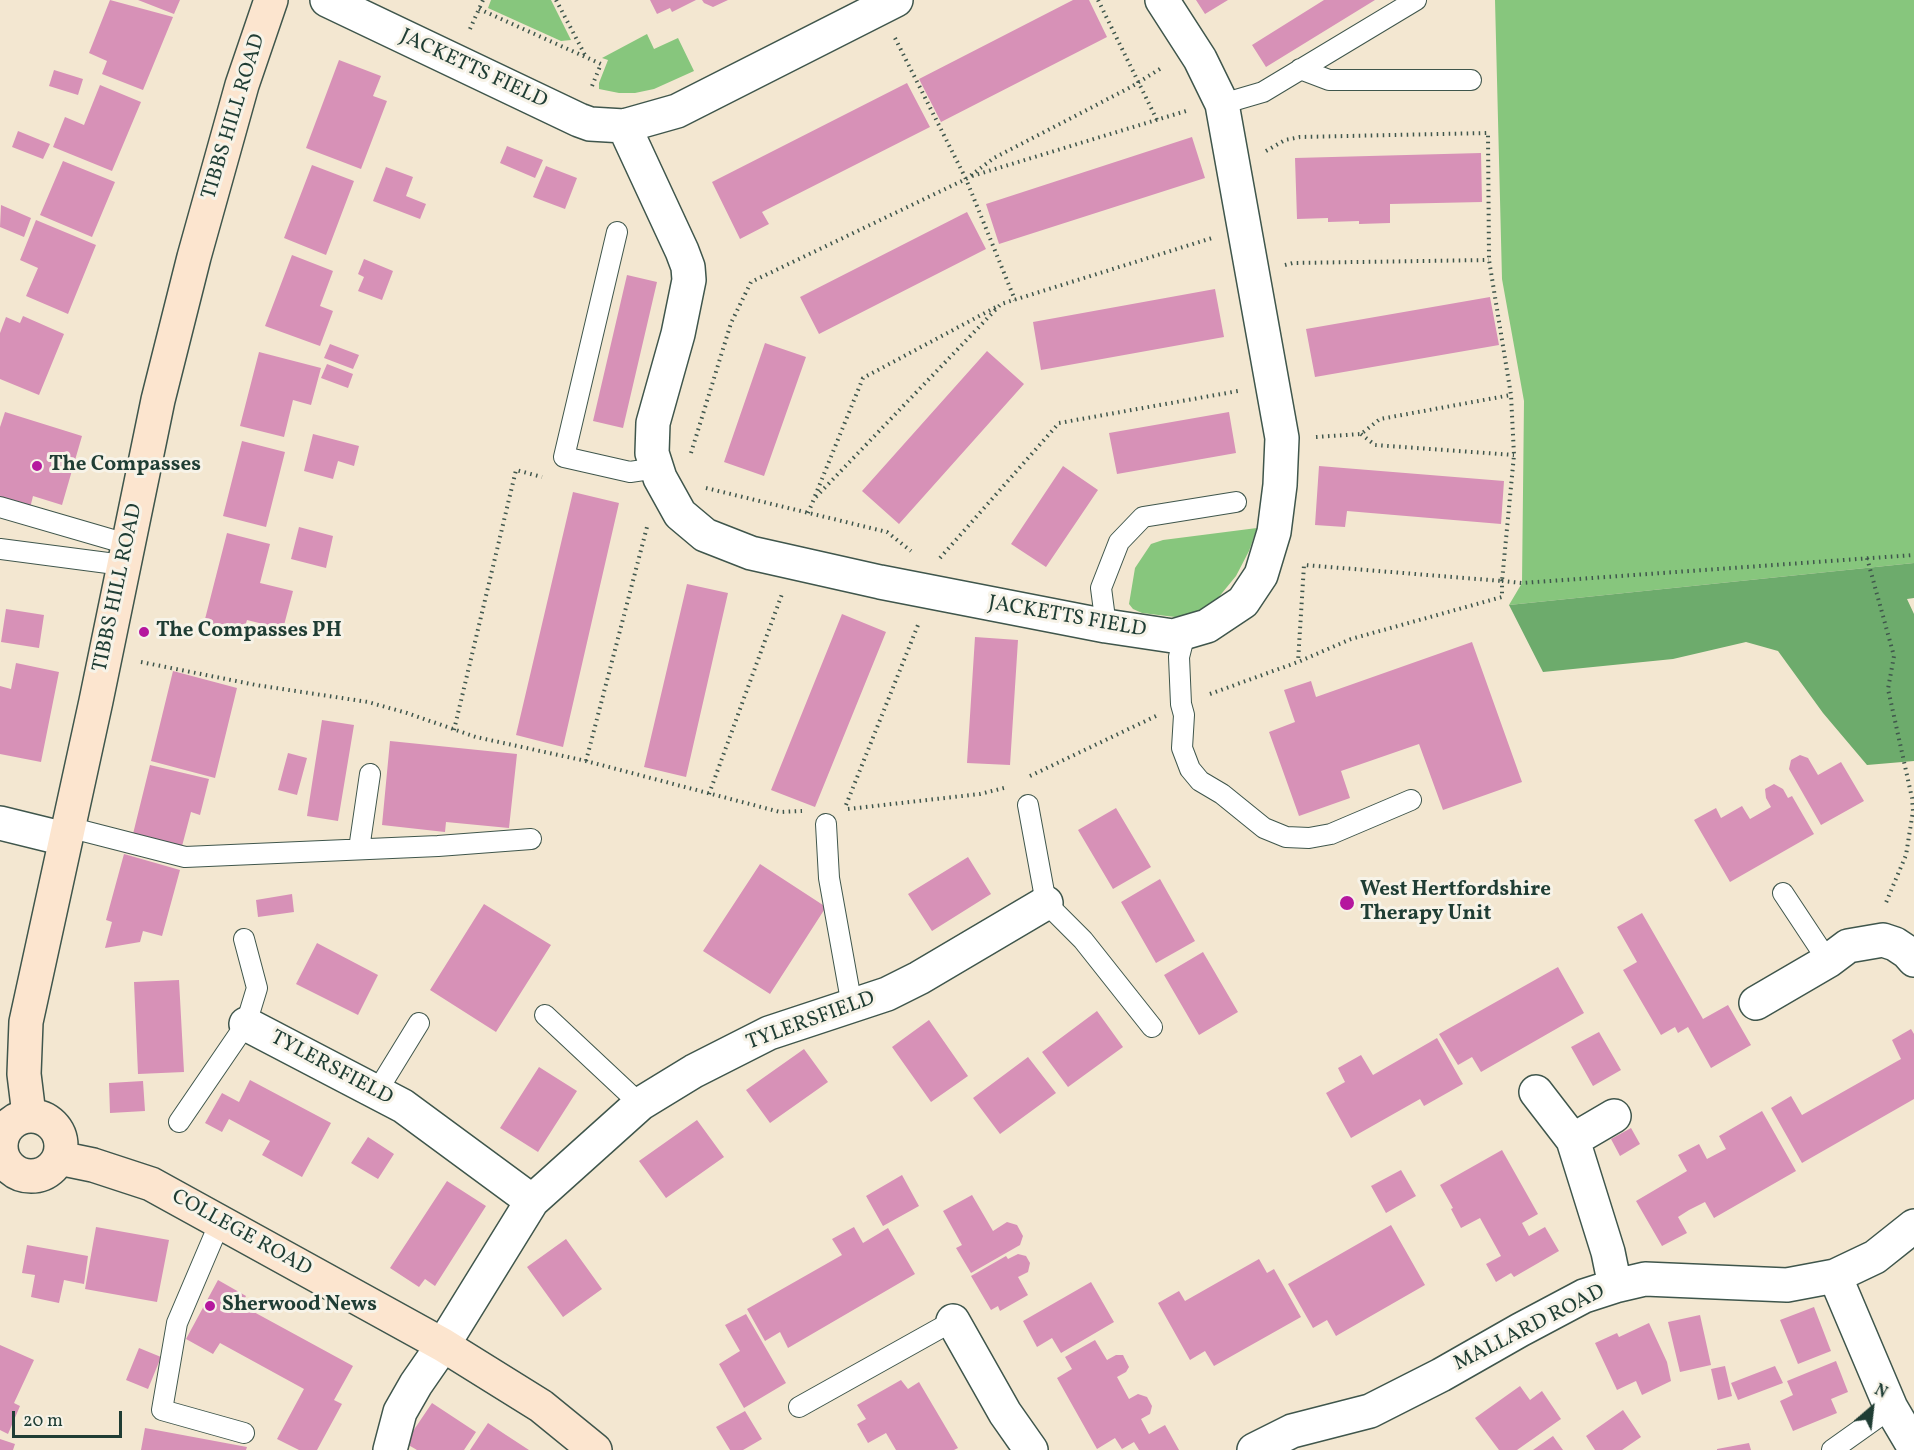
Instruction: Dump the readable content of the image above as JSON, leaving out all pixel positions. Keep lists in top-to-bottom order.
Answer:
{
  "streets": {
    "street": [
      "JACKETTS FIELD",
      "TIBBS HILL ROAD",
      "TYLERSFIELD",
      "COLLEGE ROAD",
      "MALLARD ROAD"
    ]
  },
  "crossings": [
    ["TIBBS HILL ROAD", "COLLEGE ROAD"],
    ["TYLERSFIELD", "COLLEGE ROAD"]
  ],
  "places": [
    "The Compasses",
    "The Compasses PH",
    "West Hertfordshire Therapy Unit",
    "Sherwood News"
  ],
  "scale_bar": "20 m",
  "north": "top right"
}
